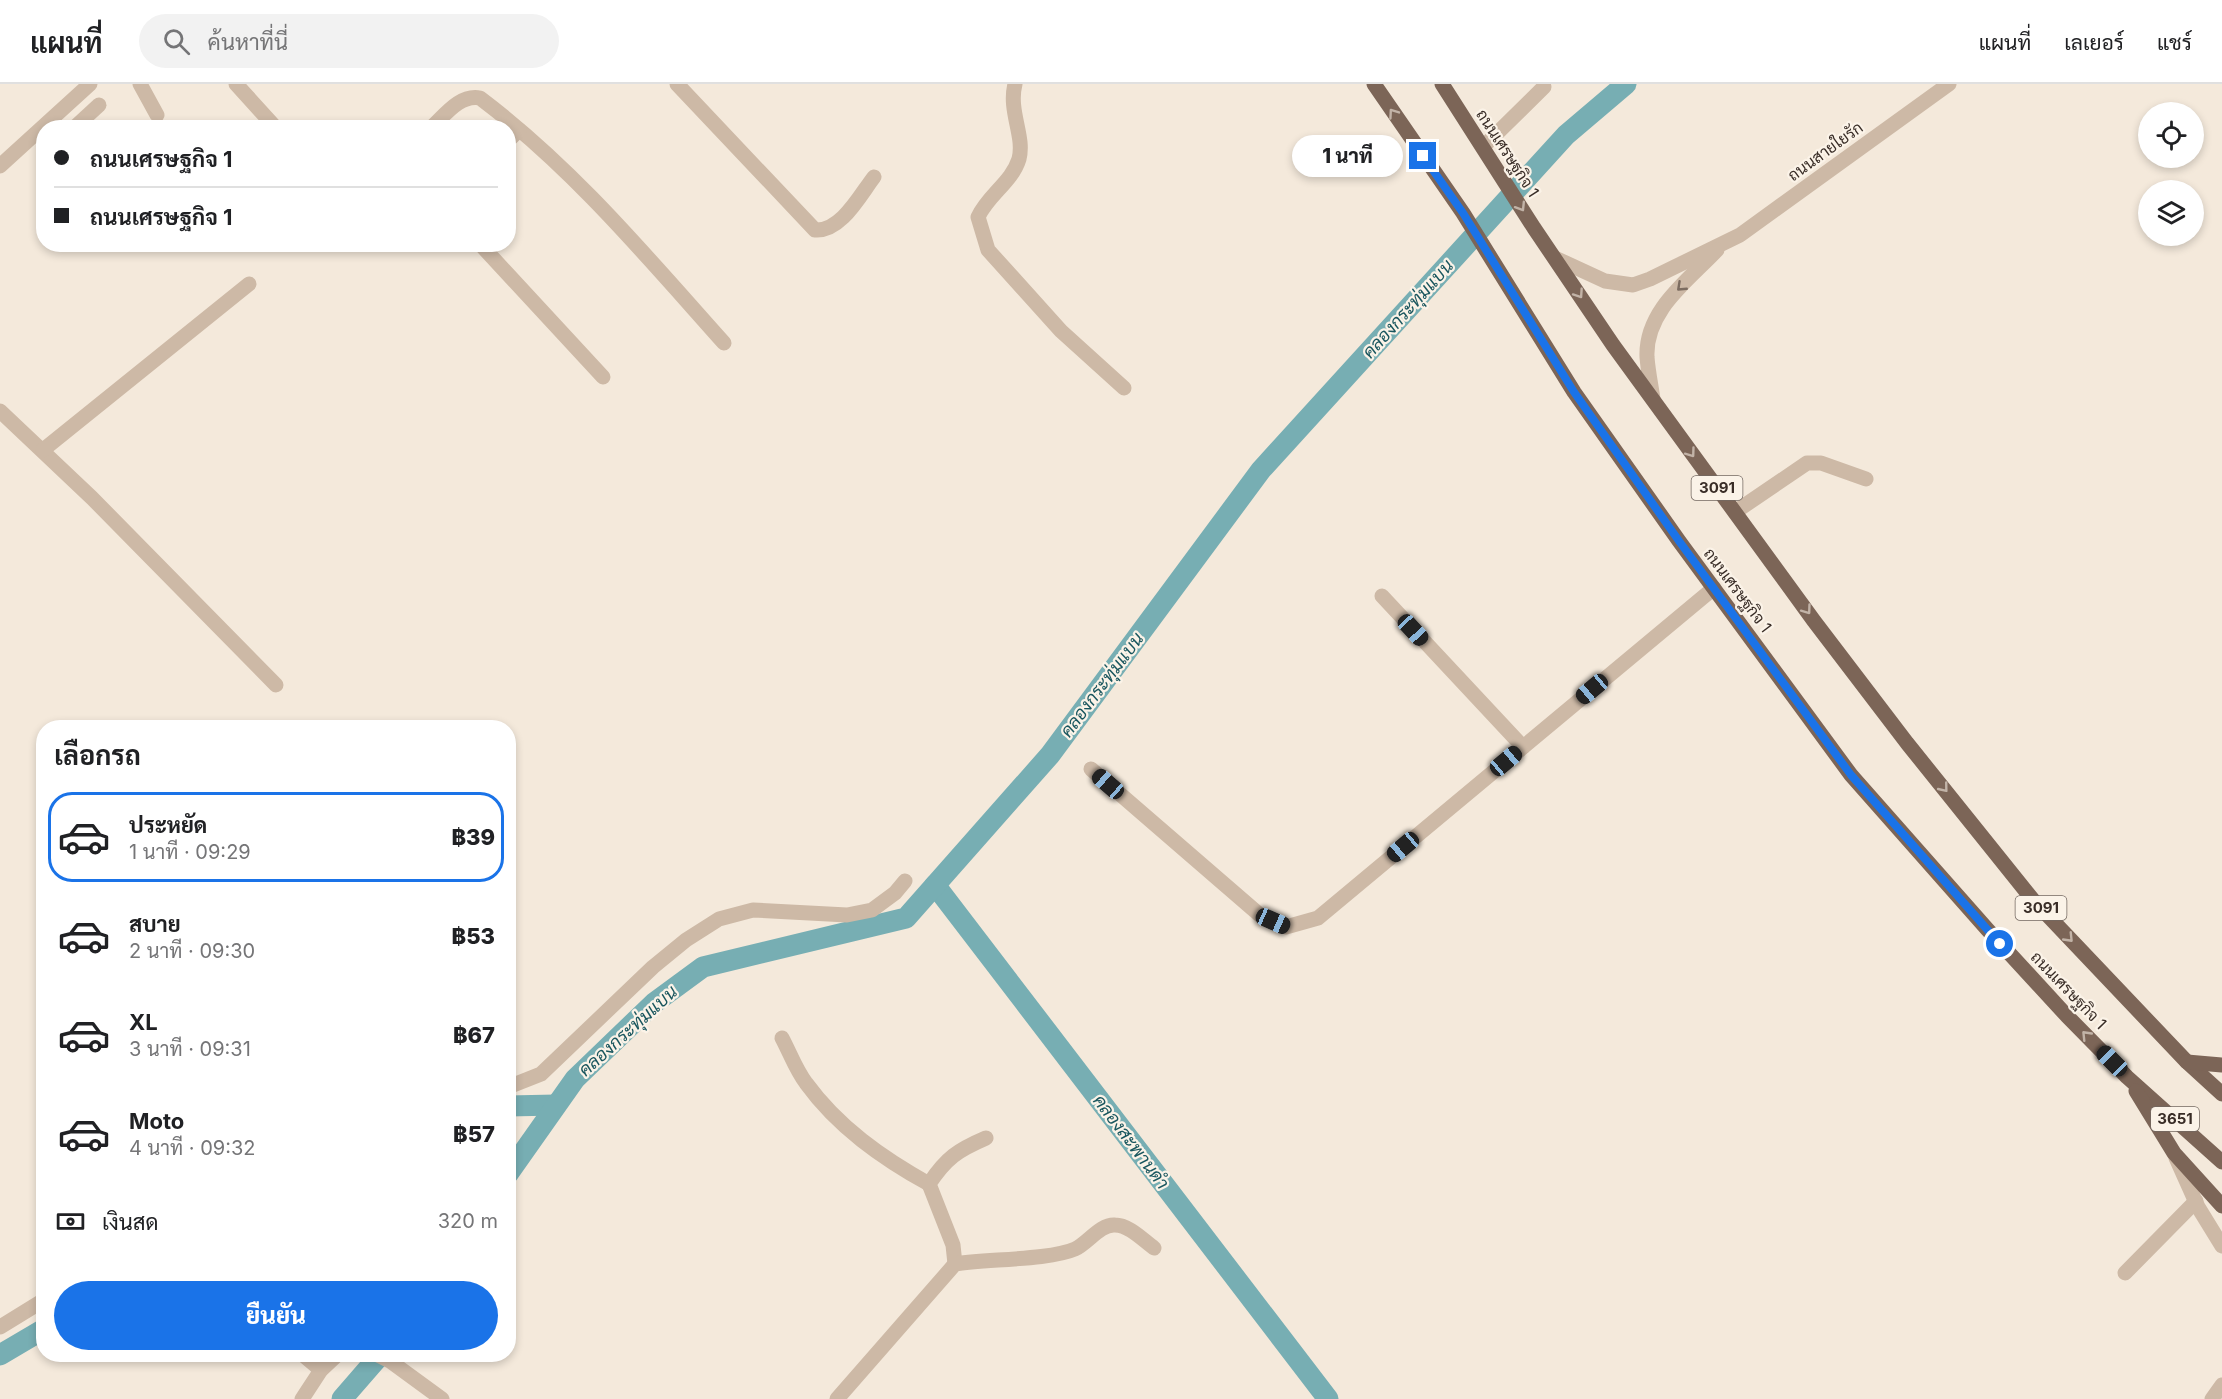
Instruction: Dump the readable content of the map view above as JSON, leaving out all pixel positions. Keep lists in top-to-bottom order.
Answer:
{
  "streets": {
    "main road": ["ถนนเศรษฐกิจ 1", "3091", "3651"],
    "street": ["ถนนสายใยรัก"]
  },
  "crossings": [
    ["ถนนสายใยรัก", "ถนนเศรษฐกิจ 1"],
    ["ถนนเศรษฐกิจ 1", "3651"]
  ],
  "water": ["คลองกระทุ่มแบน", "คลองสะพานดำ"],
  "page": {
    "header": "แผนที่",
    "search": "ค้นหาที่นี่",
    "nav": ["แผนที่", "เลเยอร์", "แชร์"],
    "banner": ["ถนนเศรษฐกิจ 1", "ถนนเศรษฐกิจ 1"],
    "bubble": "1 นาที",
    "heading": "เลือกรถ",
    "list": [
      {
        "name": "ประหยัด",
        "note": "1 นาที · 09:29",
        "value": "฿39"
      },
      {
        "name": "สบาย",
        "note": "2 นาที · 09:30",
        "value": "฿53"
      },
      {
        "name": "XL",
        "note": "3 นาที · 09:31",
        "value": "฿67"
      },
      {
        "name": "Moto",
        "note": "4 นาที · 09:32",
        "value": "฿57"
      }
    ],
    "pay": ["เงินสด", "320 m"],
    "buttons": "ยืนยัน"
  }
}
